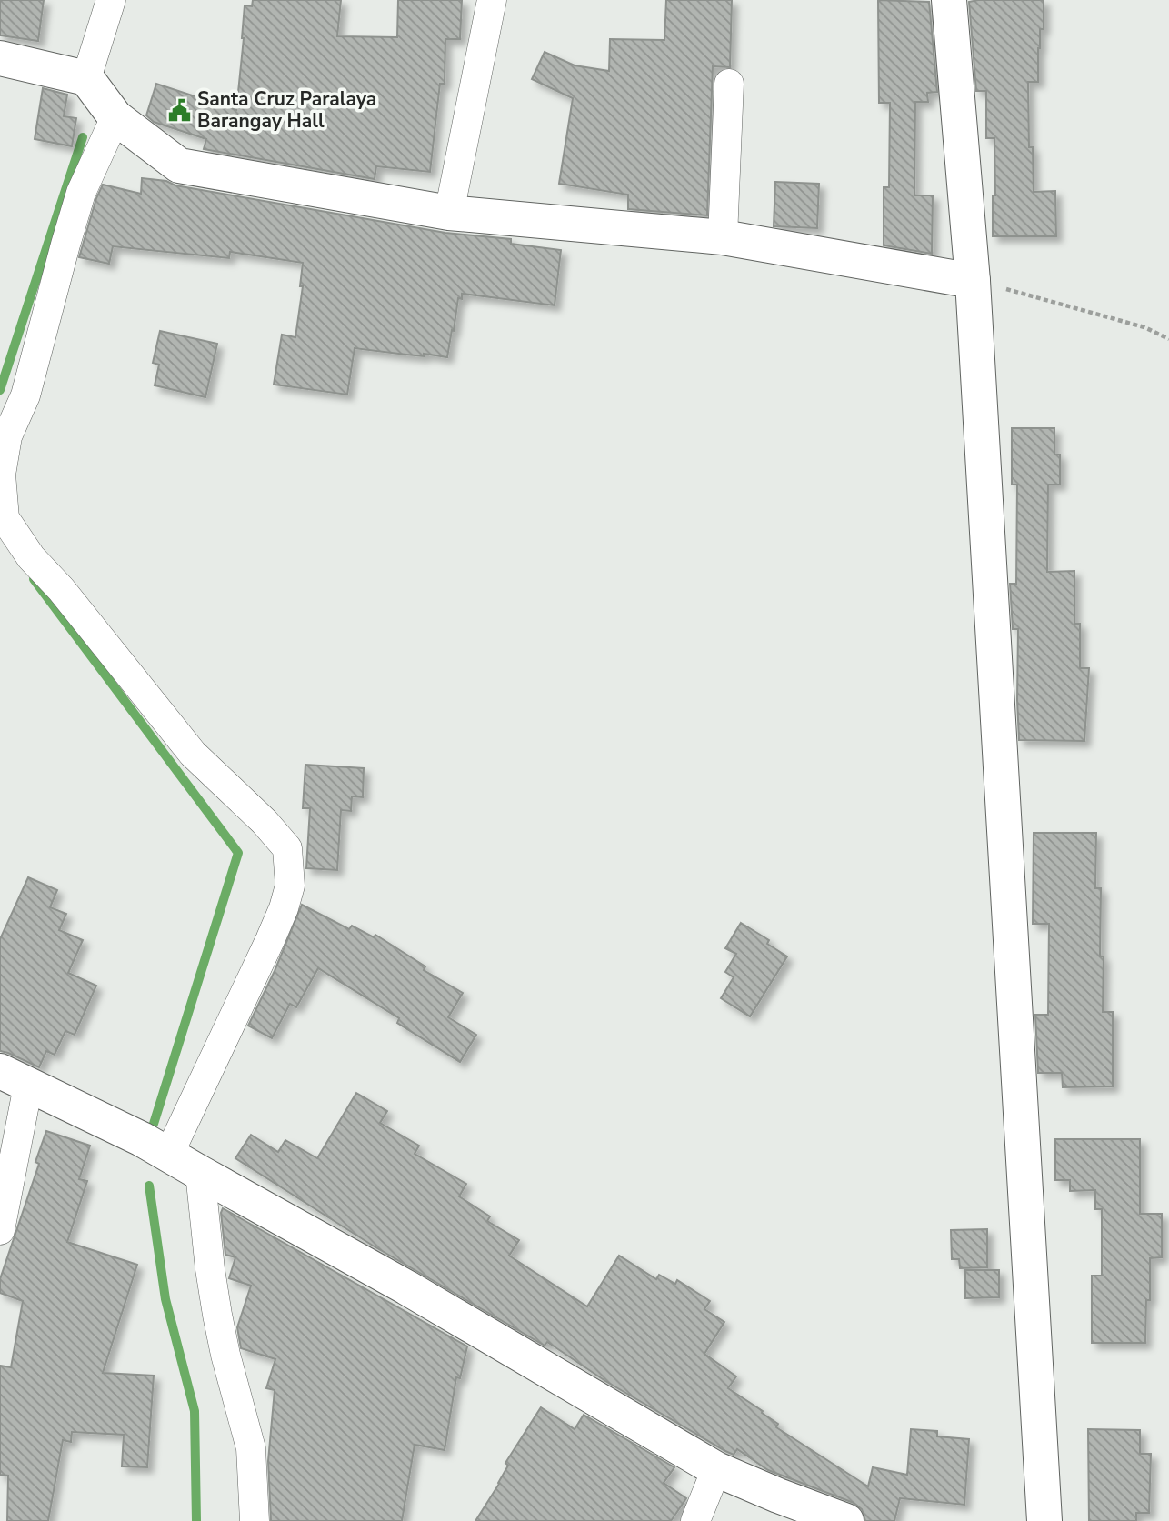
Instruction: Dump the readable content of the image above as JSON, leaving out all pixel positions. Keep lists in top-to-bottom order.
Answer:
{
  "places": {
    "public building": ["Santa Cruz Paralaya Barangay Hall"]
  }
}
